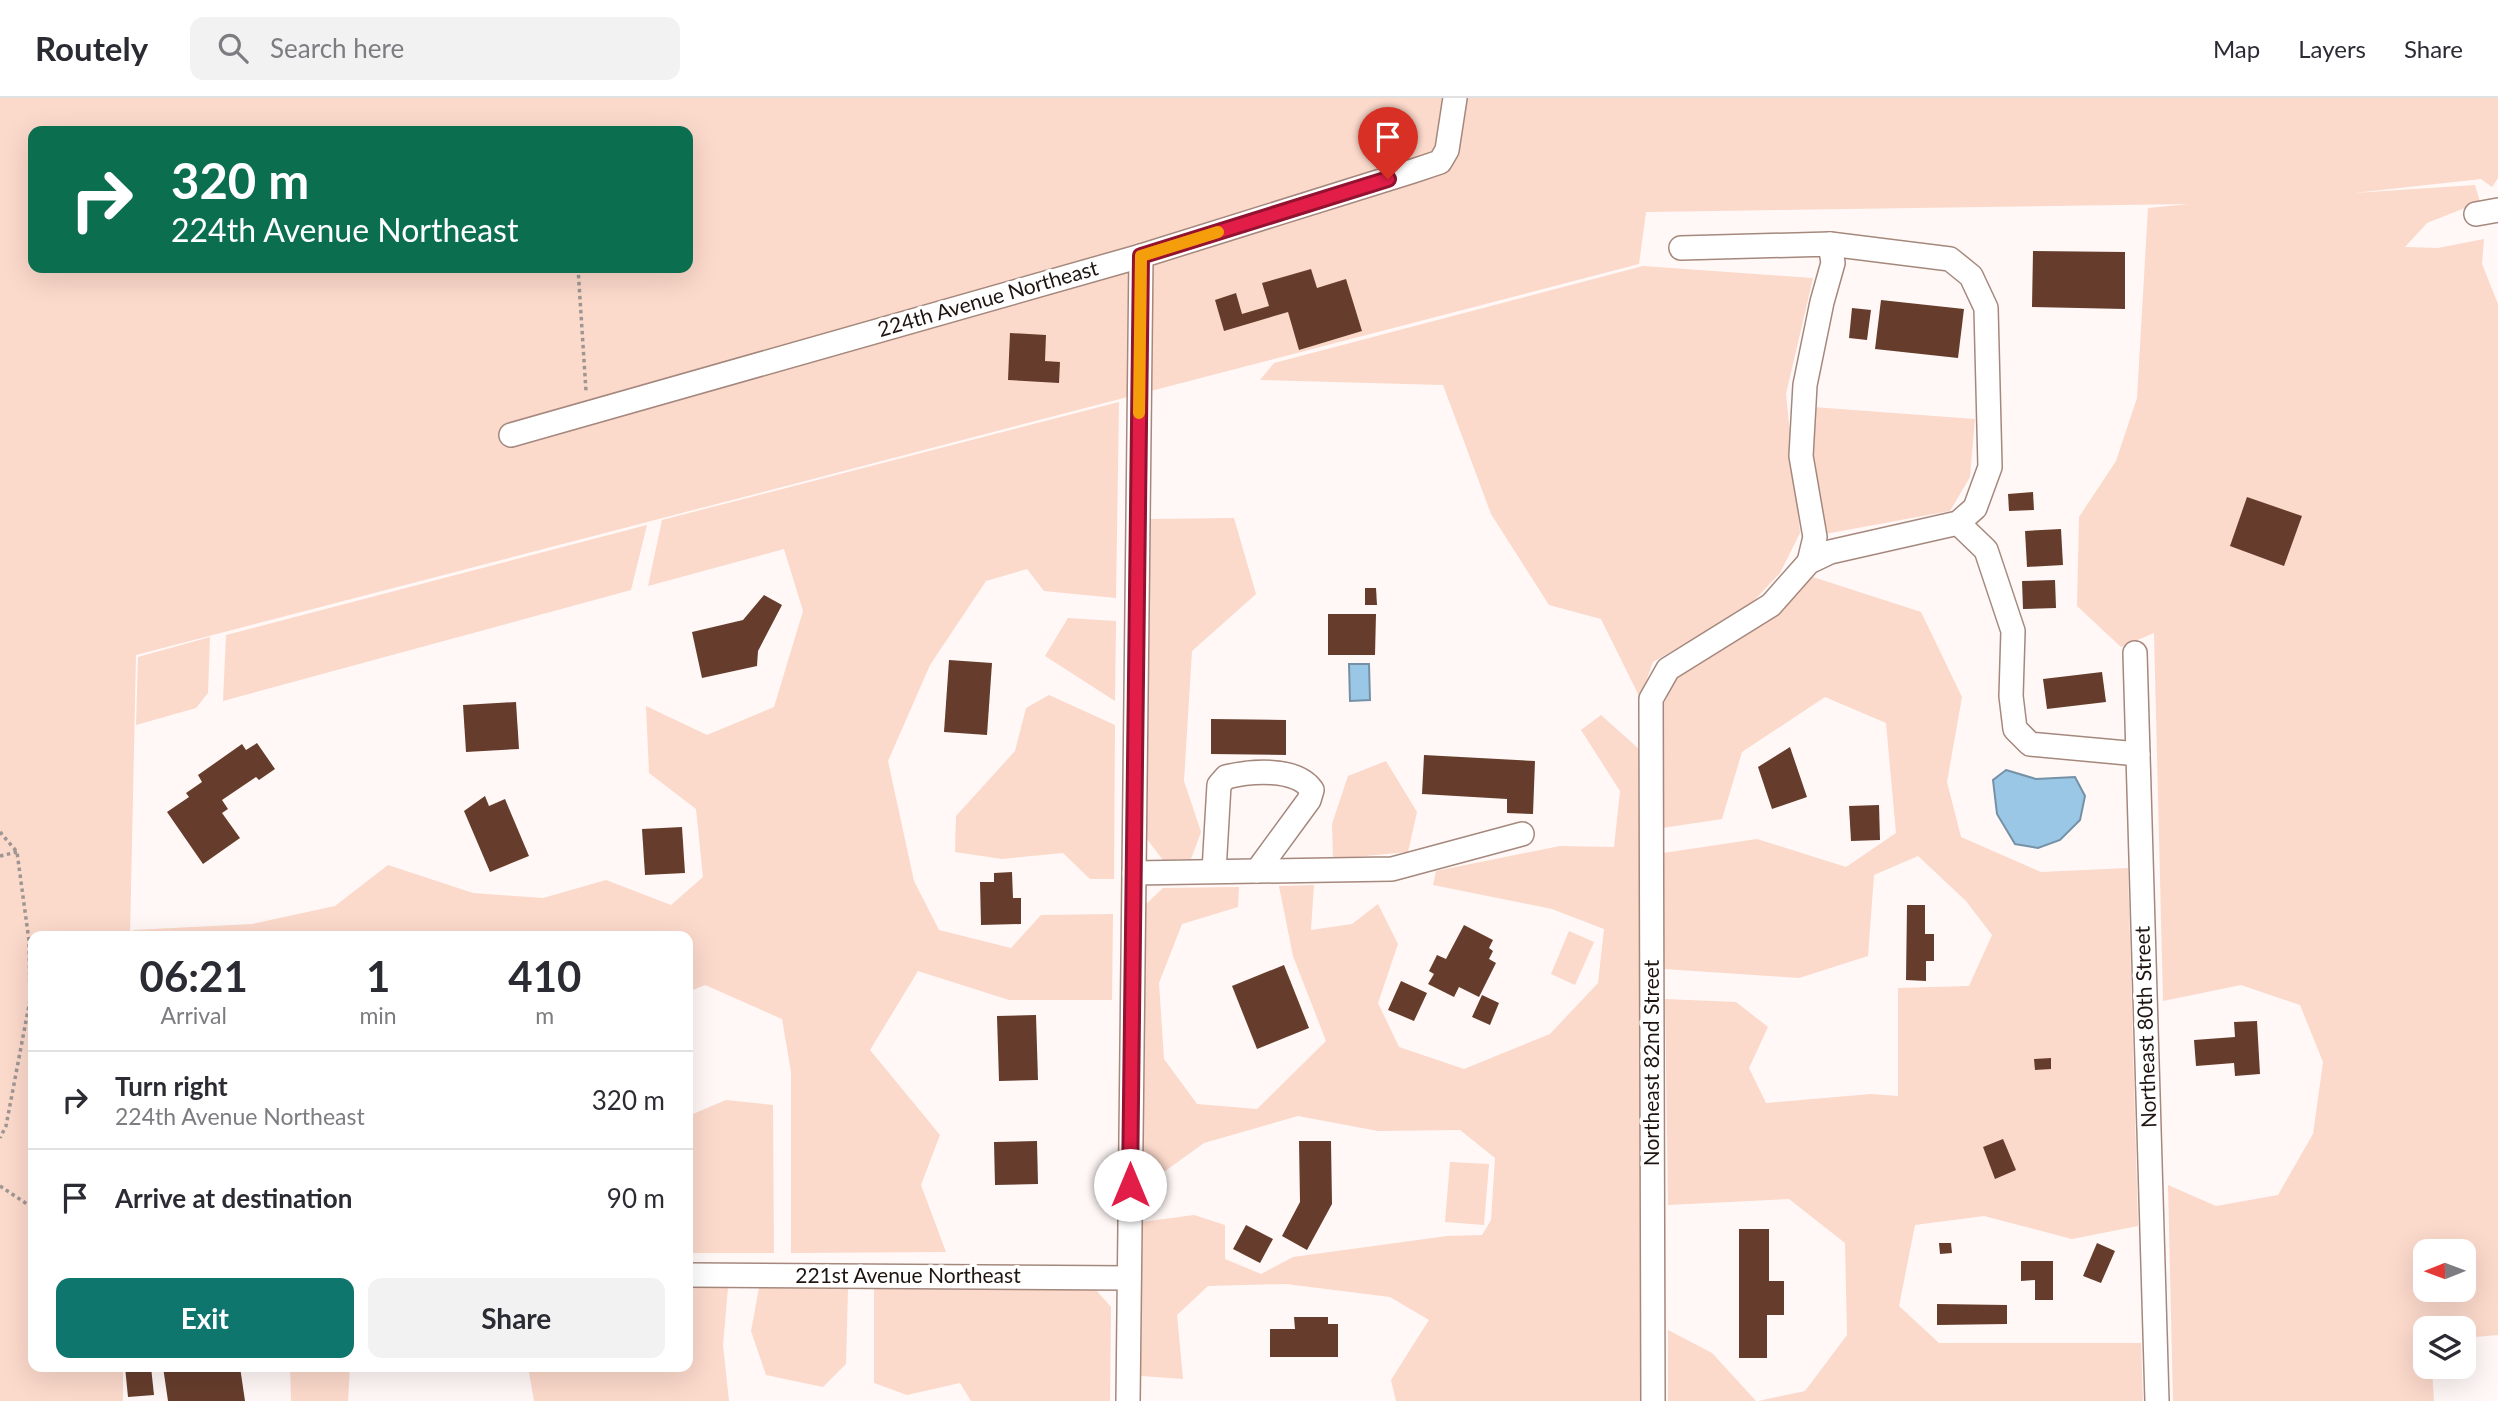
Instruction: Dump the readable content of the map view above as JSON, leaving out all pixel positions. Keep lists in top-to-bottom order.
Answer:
{
  "streets": {
    "street": [
      "224th Avenue Northeast",
      "Northeast 80th Street",
      "Northeast 82nd Street",
      "221st Avenue Northeast"
    ]
  },
  "north": "left",
  "page": {
    "header": "Routely",
    "search": "Search here",
    "nav": ["Map", "Layers", "Share"],
    "turn": ["320 m", "224th Avenue Northeast"],
    "eta": [
      "06:21",
      "Arrival",
      "1",
      "min",
      "410",
      "m"
    ],
    "list": [
      {
        "name": "Turn right",
        "note": "224th Avenue Northeast",
        "value": "320 m"
      },
      {
        "name": "Arrive at destination",
        "value": "90 m"
      }
    ],
    "buttons": ["Exit", "Share"]
  }
}
